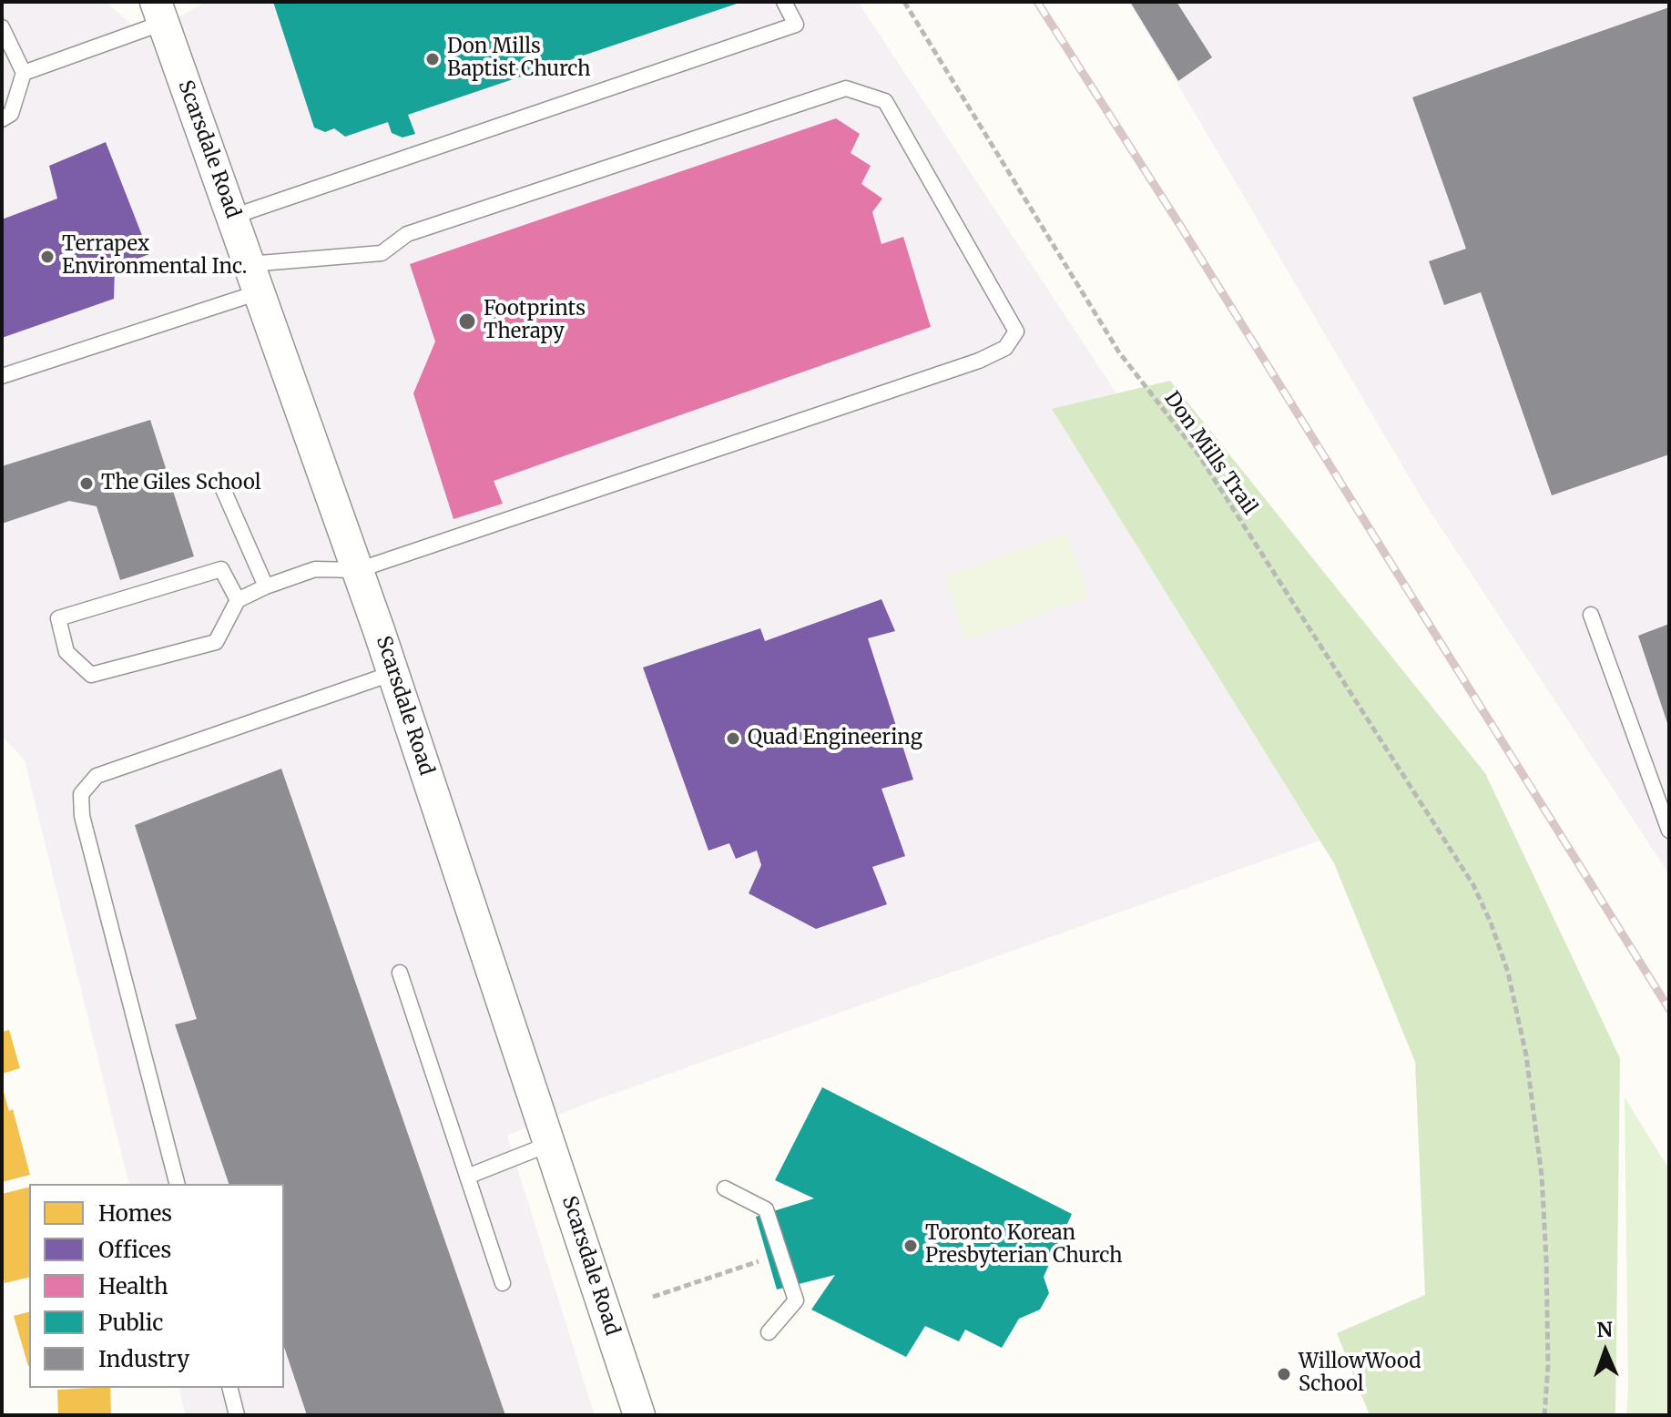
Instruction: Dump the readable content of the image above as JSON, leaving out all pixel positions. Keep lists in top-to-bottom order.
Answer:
{
  "streets": {
    "street": ["Scarsdale Road"],
    "path": ["Don Mills Trail"]
  },
  "places": [
    "Don Mills Baptist Church",
    "Terrapex Environmental Inc.",
    "Footprints Therapy",
    "The Giles School",
    "Quad Engineering",
    "Toronto Korean Presbyterian Church",
    "WillowWood School"
  ],
  "legend": [
    "Homes",
    "Offices",
    "Health",
    "Public",
    "Industry"
  ],
  "north": "top"
}
